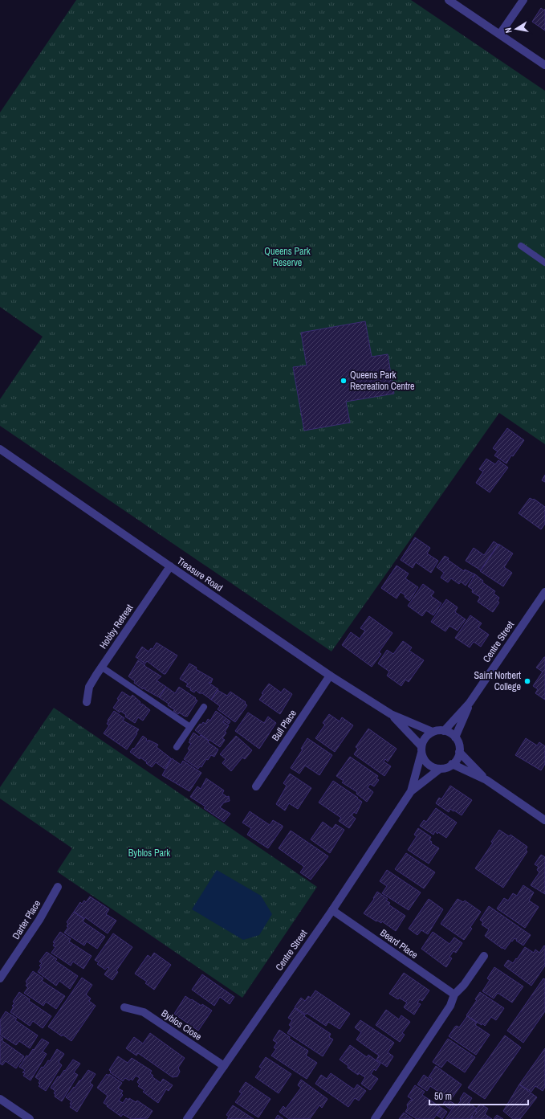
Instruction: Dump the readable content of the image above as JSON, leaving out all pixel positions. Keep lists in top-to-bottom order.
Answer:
{
  "streets": {
    "street": [
      "Treasure Road",
      "Hobby Retreat",
      "Centre Street",
      "Bull Place",
      "Darter Place",
      "Beard Place",
      "Byblos Close"
    ]
  },
  "crossings": [
    ["Treasure Road", "Hobby Retreat"],
    ["Treasure Road", "Centre Street"],
    ["Treasure Road", "Bull Place"],
    ["Centre Street", "Beard Place"],
    ["Centre Street", "Byblos Close"]
  ],
  "parks": ["Queens Park Reserve", "Byblos Park"],
  "places": ["Queens Park Recreation Centre", "Saint Norbert College"],
  "scale_bar": "50 m",
  "north": "left"
}
